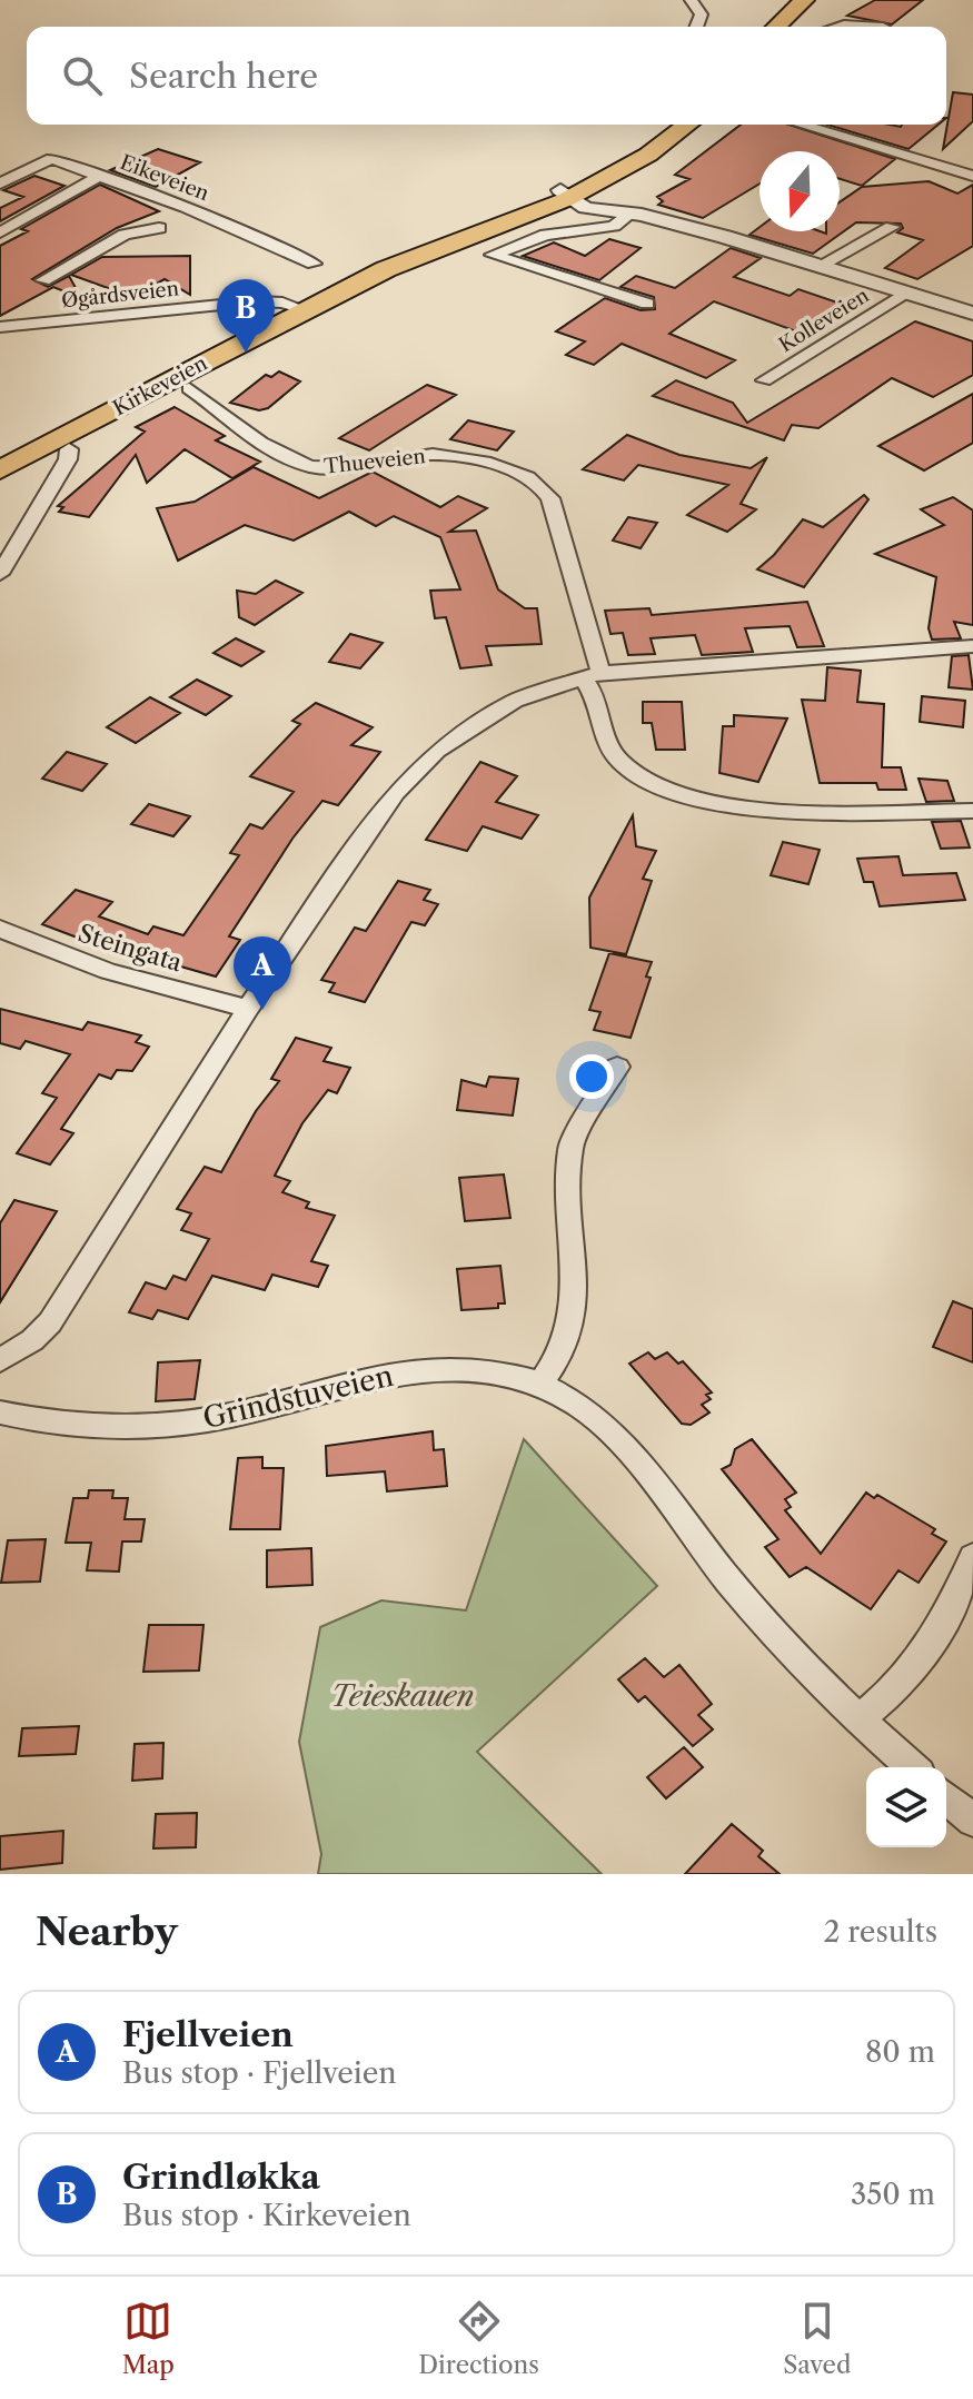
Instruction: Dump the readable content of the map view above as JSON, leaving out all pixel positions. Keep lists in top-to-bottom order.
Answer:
{
  "streets": {
    "main road": ["Kirkeveien"],
    "street": [
      "Eikeveien",
      "Øgårdsveien",
      "Kolleveien",
      "Thueveien",
      "Steingata",
      "Grindstuveien"
    ]
  },
  "crossings": [
    ["Øgårdsveien", "Kirkeveien"]
  ],
  "parks": ["Teieskauen"],
  "north": "bottom",
  "page": {
    "search": "Search here",
    "pins": ["B", "A"],
    "heading": ["Nearby", "2 results"],
    "list": [
      {
        "mark": "A",
        "name": "Fjellveien",
        "note": "Bus stop · Fjellveien",
        "value": "80 m"
      },
      {
        "mark": "B",
        "name": "Grindløkka",
        "note": "Bus stop · Kirkeveien",
        "value": "350 m"
      }
    ],
    "nav": ["Map", "Directions", "Saved"]
  }
}
